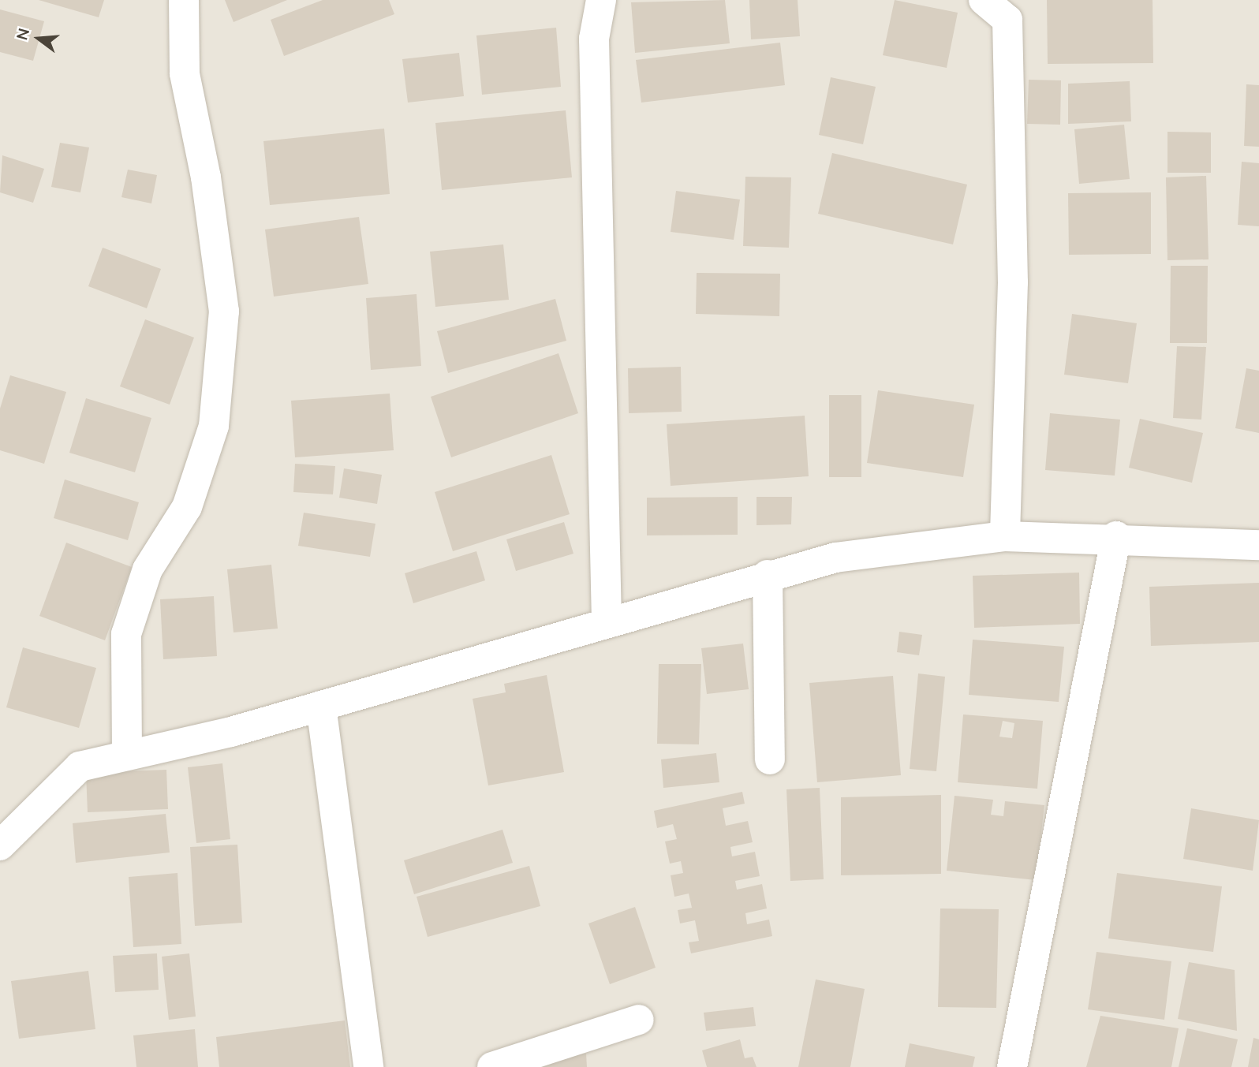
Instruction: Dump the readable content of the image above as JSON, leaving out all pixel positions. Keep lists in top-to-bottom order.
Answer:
{
  "north": "left"
}
